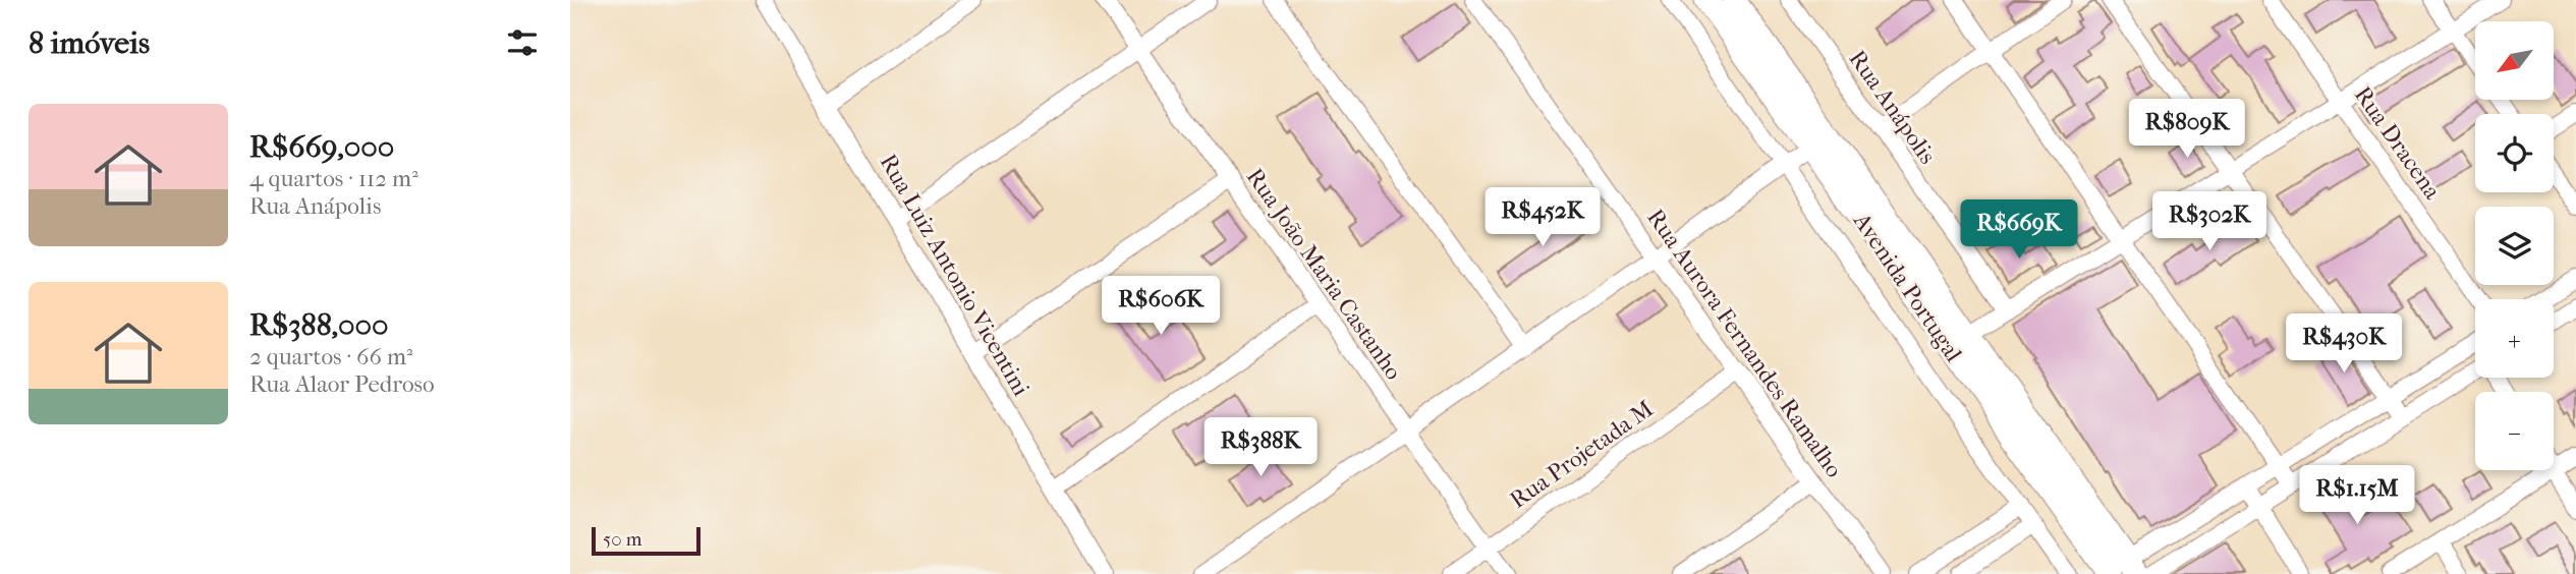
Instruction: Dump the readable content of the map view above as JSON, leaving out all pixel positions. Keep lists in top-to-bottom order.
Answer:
{
  "streets": {
    "main road": ["Avenida Portugal"],
    "street": [
      "Rua Anápolis",
      "Rua Dracena",
      "Rua João Maria Castanho",
      "Rua Luiz Antonio Vicentini",
      "Rua Aurora Fernandes Ramalho",
      "Rua Projetada M"
    ]
  },
  "crossings": [
    ["Rua João Maria Castanho", "Rua Projetada M"],
    ["Rua Aurora Fernandes Ramalho", "Rua Projetada M"]
  ],
  "scale_bar": "50 m",
  "north": "bottom left",
  "page": {
    "heading": "8 imóveis",
    "map_buttons": ["+", "−"],
    "list": [
      {
        "name": "R$669,000",
        "note": "4 quartos · 112 m² · Rua Anápolis"
      },
      {
        "name": "R$388,000",
        "note": "2 quartos · 66 m² · Rua Alaor Pedroso"
      }
    ],
    "price": [
      "R$809K",
      "R$452K",
      "R$302K",
      "R$669K",
      "R$606K",
      "R$430K",
      "R$388K",
      "R$1.15M"
    ],
    "scale": "50 m"
  }
}
